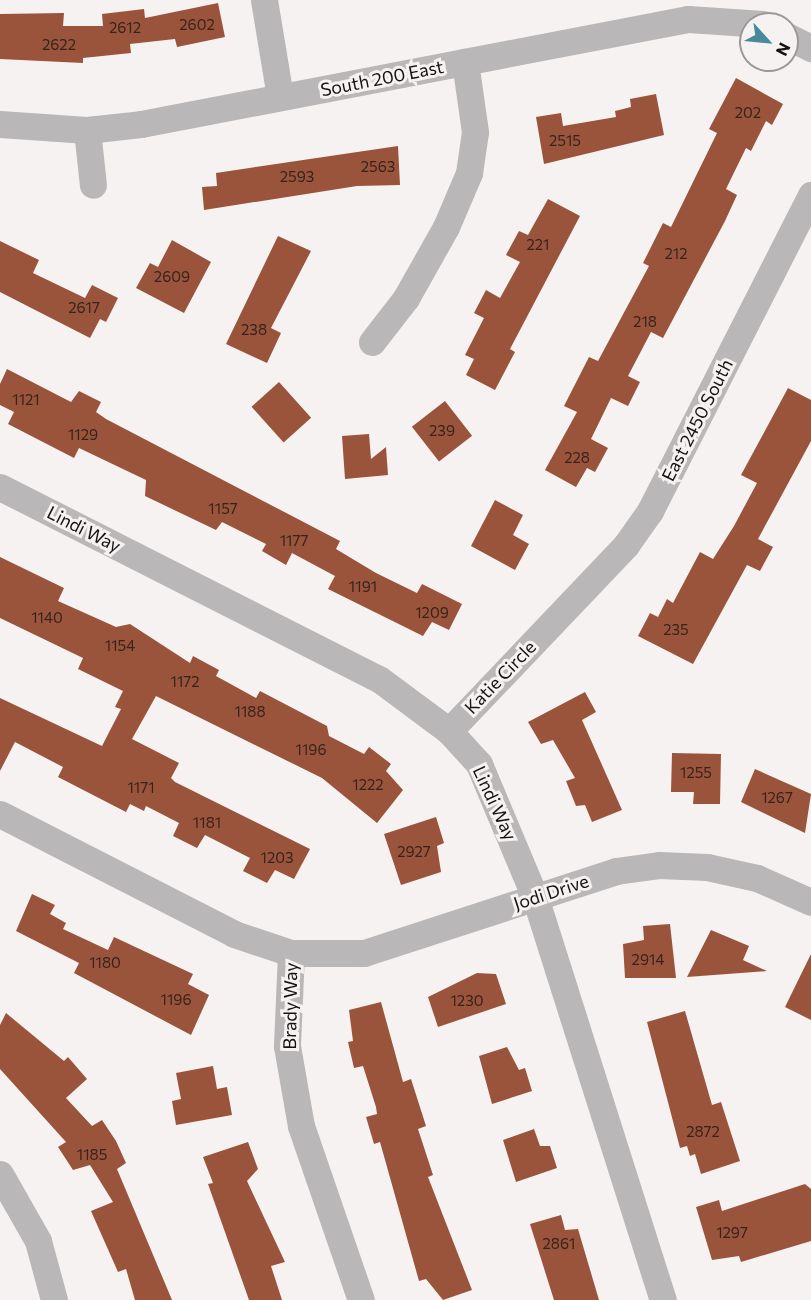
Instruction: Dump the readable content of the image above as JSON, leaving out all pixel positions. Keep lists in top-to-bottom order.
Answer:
{
  "streets": {
    "street": [
      "South 200 East",
      "East 2450 South",
      "Lindi Way",
      "Katie Circle",
      "Jodi Drive",
      "Brady Way"
    ]
  },
  "crossings": [
    ["East 2450 South", "Katie Circle"],
    ["Lindi Way", "Katie Circle"],
    ["Lindi Way", "Jodi Drive"],
    ["Jodi Drive", "Brady Way"]
  ],
  "house_numbers": [
    "2602",
    "2612",
    "2622",
    "202",
    "2515",
    "2563",
    "2593",
    "221",
    "212",
    "2609",
    "2617",
    "218",
    "238",
    "1121",
    "239",
    "1129",
    "228",
    "1157",
    "1177",
    "1191",
    "1209",
    "1140",
    "235",
    "1154",
    "1172",
    "1188",
    "1196",
    "1255",
    "1222",
    "1171",
    "1267",
    "1181",
    "2927",
    "1203",
    "2914",
    "1180",
    "1196",
    "1230",
    "2872",
    "1185",
    "1297",
    "2861"
  ],
  "north": "bottom right"
}
